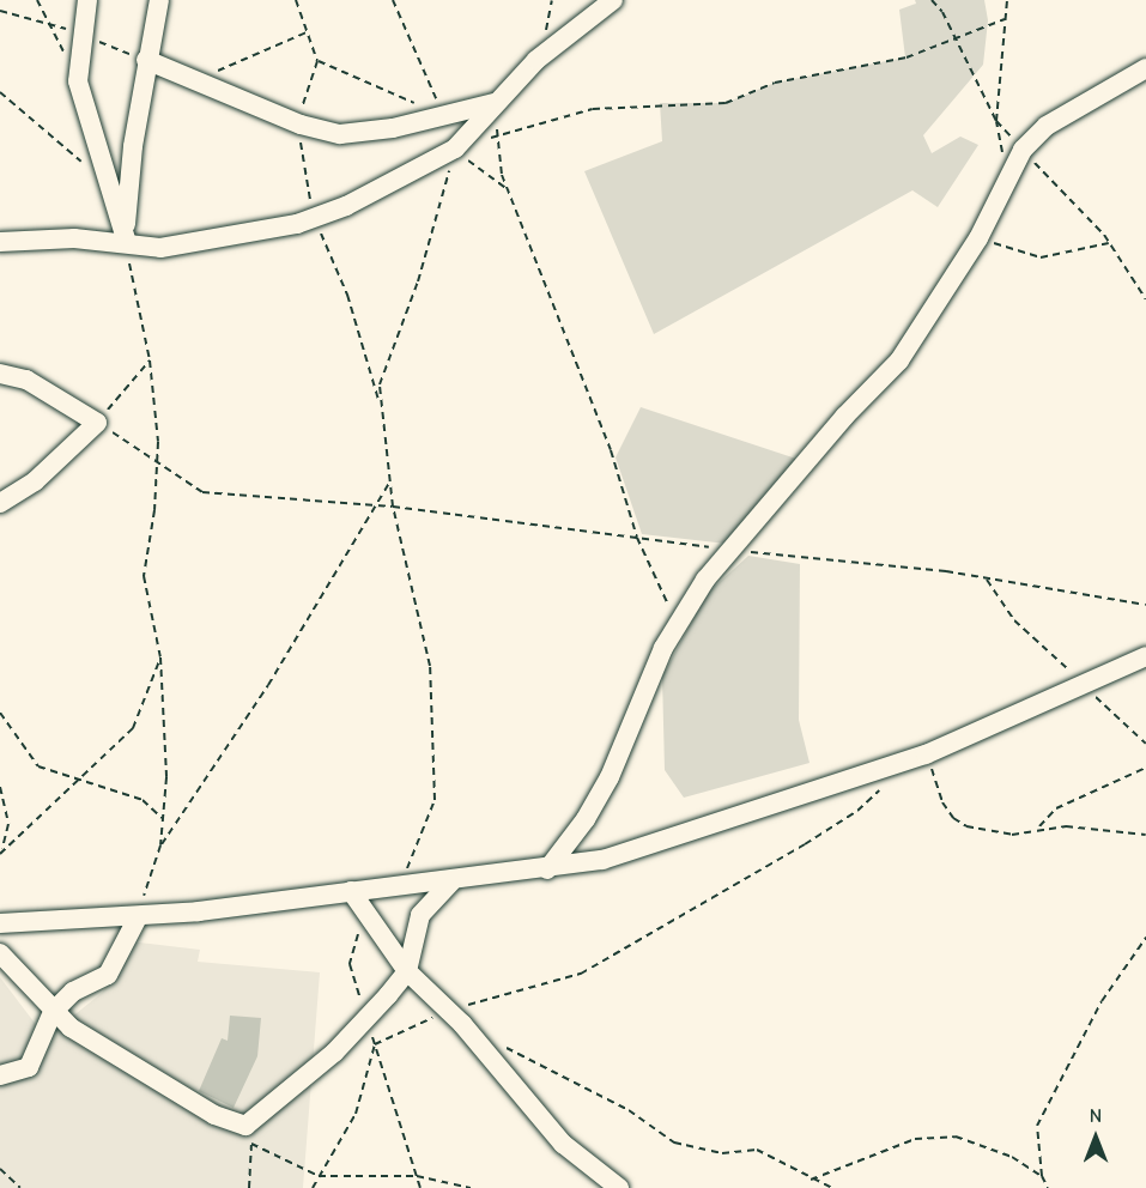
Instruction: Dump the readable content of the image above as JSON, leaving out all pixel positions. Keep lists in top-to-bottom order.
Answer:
{
  "north": "top"
}
